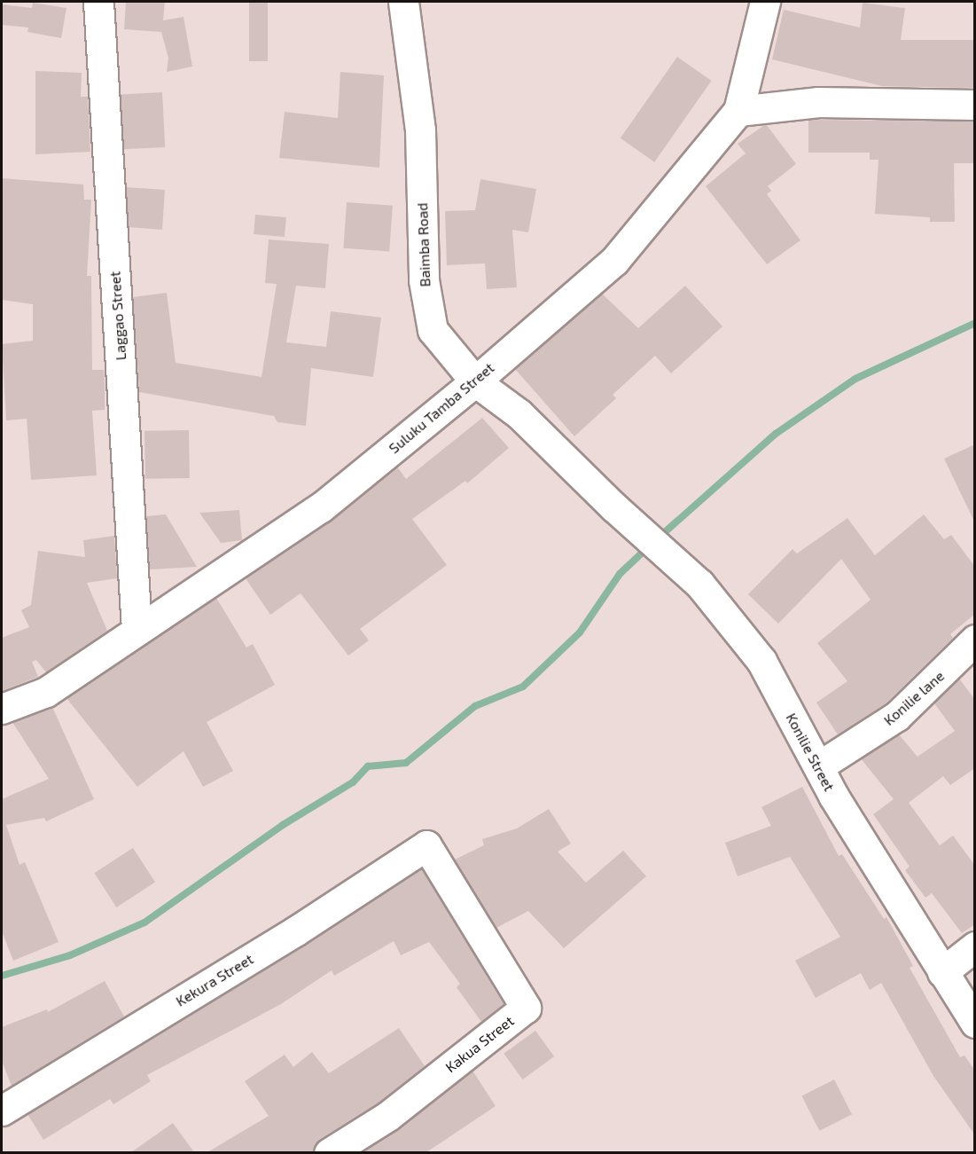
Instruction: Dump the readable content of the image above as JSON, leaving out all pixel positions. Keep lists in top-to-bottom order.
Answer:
{
  "streets": {
    "street": [
      "Baimba Road",
      "Laggao Street",
      "Suluku Tamba Street",
      "Konilie lane",
      "Konilie Street",
      "Kekura Street",
      "Kakua Street"
    ]
  },
  "crossings": [
    ["Baimba Road", "Suluku Tamba Street"],
    ["Baimba Road", "Konilie Street"],
    ["Laggao Street", "Suluku Tamba Street"],
    ["Konilie lane", "Konilie Street"],
    ["Kekura Street", "Kakua Street"]
  ]
}
